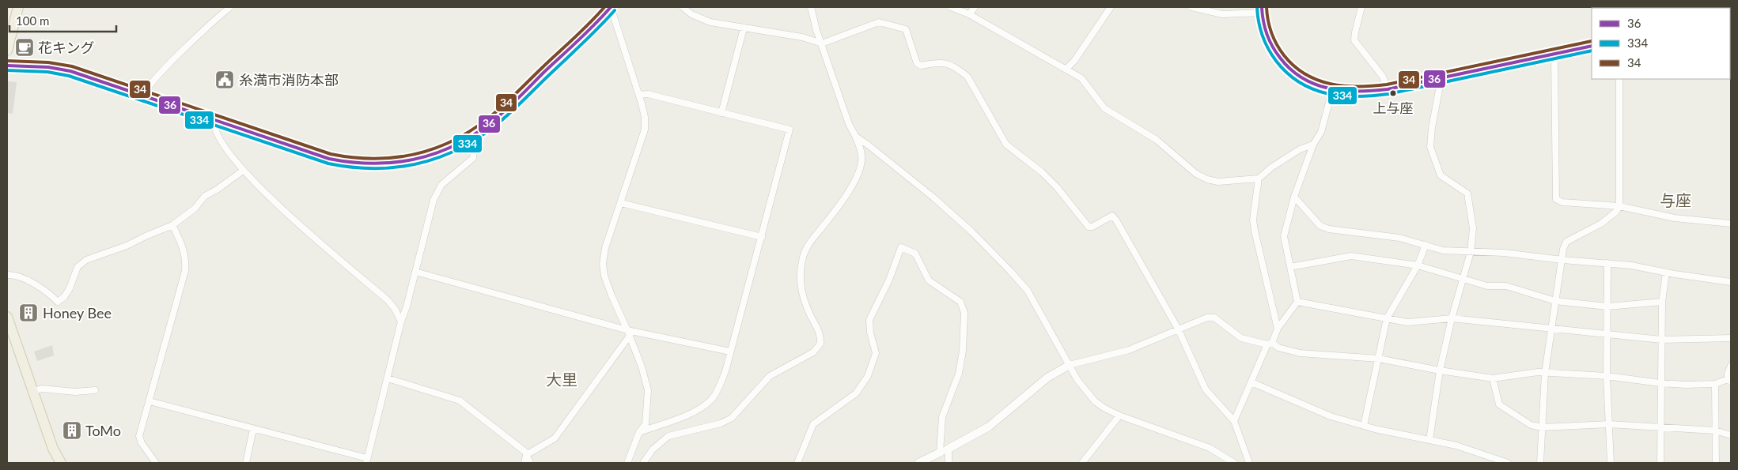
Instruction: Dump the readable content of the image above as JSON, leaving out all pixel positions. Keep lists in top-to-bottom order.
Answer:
{
  "districts": ["与座", "大里"],
  "places": {
    "cafe": ["花キング"],
    "public building": ["糸満市消防本部"],
    "other": ["上与座"],
    "building": ["Honey Bee", "ToMo"]
  },
  "lines": ["transit line 36", "transit line 334", "transit line 34"],
  "legend": ["36", "334", "34"],
  "scale_bar": "100 m"
}
